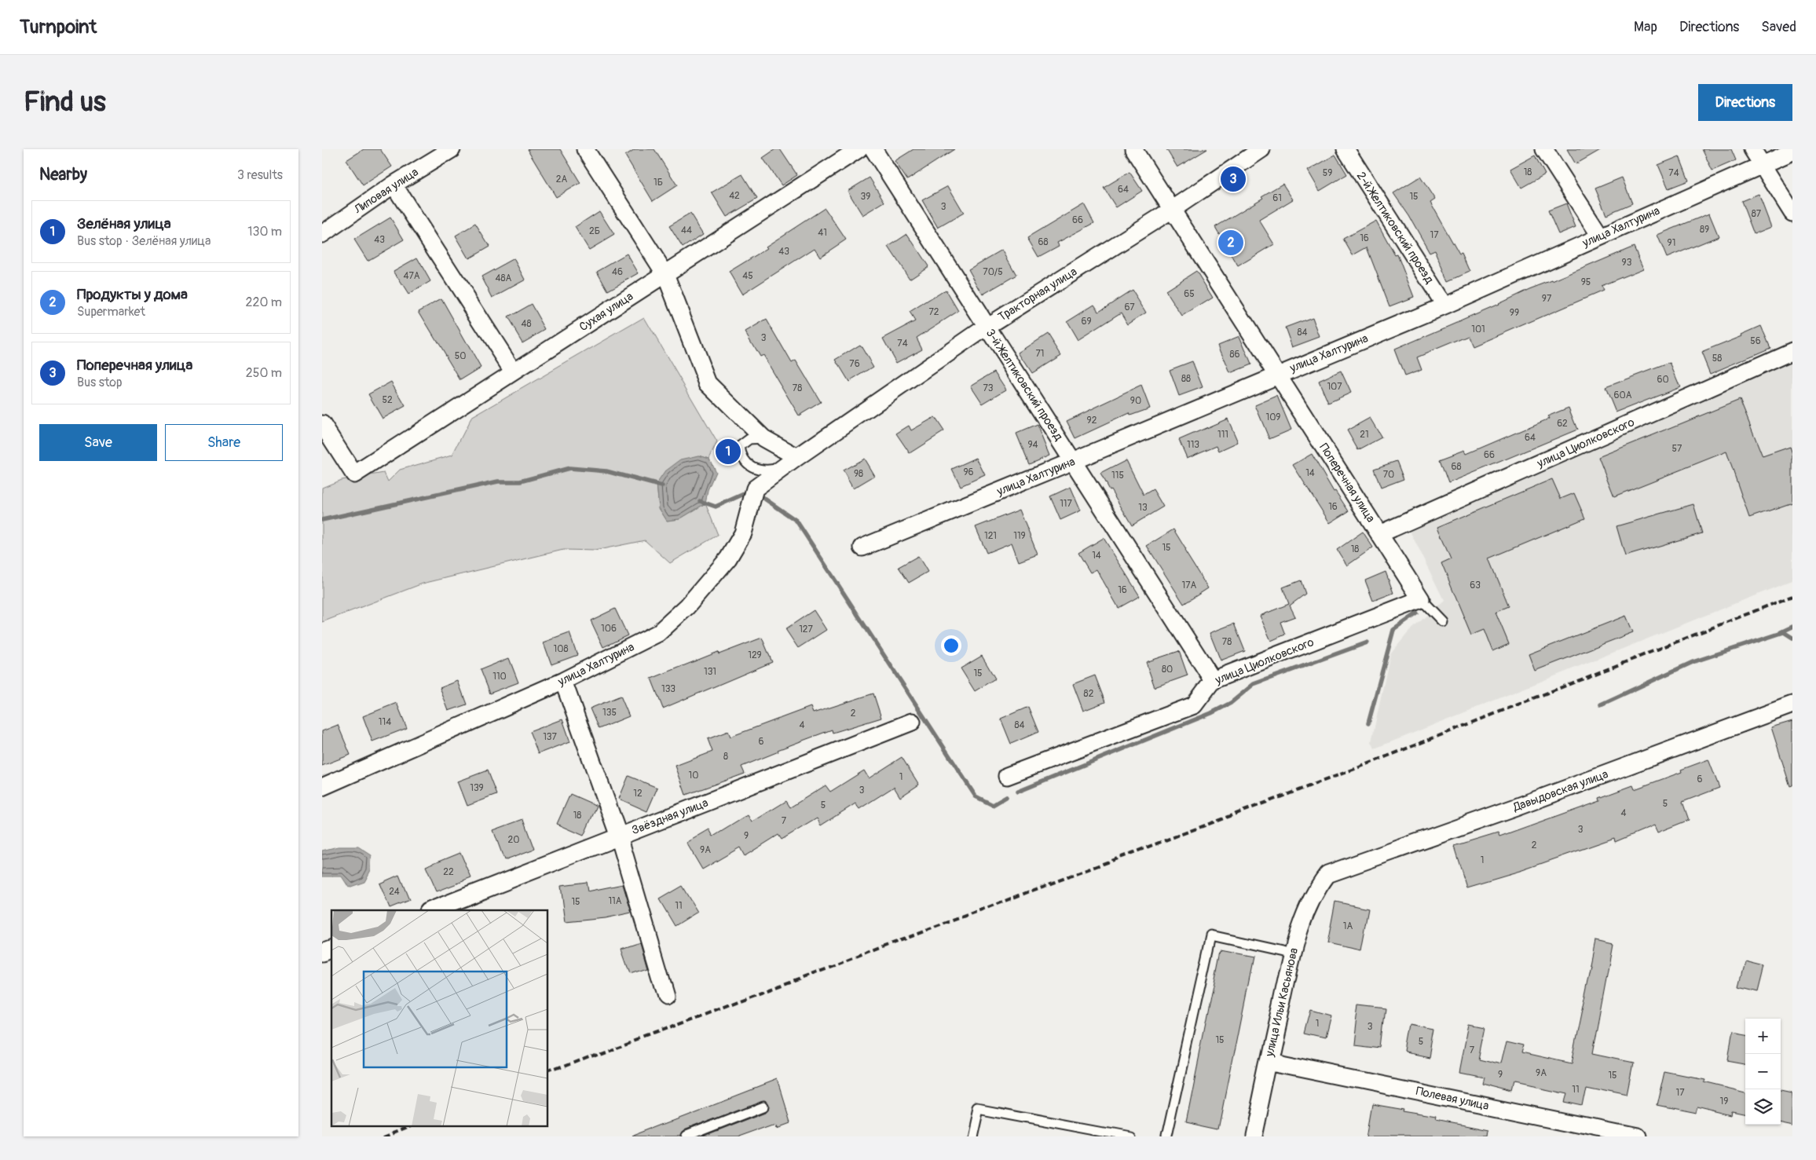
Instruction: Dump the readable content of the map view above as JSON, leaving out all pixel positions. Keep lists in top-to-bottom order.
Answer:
{
  "streets": {
    "street": [
      "Липовая улица",
      "улица Халтурина",
      "2-й Желтиковский проезд",
      "Тракторная улица",
      "Сухая улица",
      "3-й Желтиковский проезд",
      "улица Циолковского",
      "Поперечная улица",
      "Давыдовская улица",
      "Звёздная улица",
      "улица Ильи Касьянова",
      "Полевая улица"
    ]
  },
  "crossings": [
    ["улица Халтурина", "2-й Желтиковский проезд"],
    ["улица Халтурина", "Тракторная улица"],
    ["улица Халтурина", "3-й Желтиковский проезд"],
    ["улица Халтурина", "Поперечная улица"],
    ["Тракторная улица", "3-й Желтиковский проезд"],
    ["Тракторная улица", "Поперечная улица"],
    ["3-й Желтиковский проезд", "улица Циолковского"],
    ["улица Циолковского", "Поперечная улица"],
    ["Давыдовская улица", "улица Ильи Касьянова"],
    ["улица Ильи Касьянова", "Полевая улица"]
  ],
  "house_numbers": [
    "18",
    "59",
    "74",
    "2А",
    "1Б",
    "64",
    "42",
    "39",
    "15",
    "61",
    "3",
    "87",
    "66",
    "89",
    "44",
    "2Б",
    "41",
    "17",
    "16",
    "43",
    "68",
    "91",
    "43",
    "93",
    "46",
    "70/5",
    "47А",
    "45",
    "48А",
    "95",
    "65",
    "97",
    "67",
    "72",
    "99",
    "69",
    "48",
    "101",
    "84",
    "3",
    "56",
    "74",
    "71",
    "86",
    "50",
    "58",
    "76",
    "88",
    "60",
    "107",
    "78",
    "73",
    "60А",
    "52",
    "90",
    "109",
    "92",
    "62",
    "111",
    "21",
    "64",
    "94",
    "113",
    "57",
    "66",
    "68",
    "96",
    "14",
    "98",
    "70",
    "115",
    "117",
    "16",
    "13",
    "121",
    "119",
    "15",
    "18",
    "14",
    "17А",
    "63",
    "16",
    "106",
    "127",
    "78",
    "108",
    "129",
    "80",
    "131",
    "15",
    "110",
    "133",
    "82",
    "135",
    "2",
    "114",
    "4",
    "84",
    "137",
    "6",
    "8",
    "10",
    "1",
    "6",
    "139",
    "3",
    "12",
    "5",
    "5",
    "4",
    "18",
    "7",
    "3",
    "9",
    "20",
    "2",
    "9А",
    "1",
    "22",
    "24",
    "11А",
    "15",
    "11",
    "1А",
    "1",
    "3",
    "15",
    "5",
    "7",
    "9А",
    "9",
    "15",
    "11",
    "17",
    "19"
  ],
  "page": {
    "header": "Turnpoint",
    "nav": ["Map", "Directions", "Saved"],
    "buttons": [
      "Directions",
      ["Save", "Share"]
    ],
    "title": "Find us",
    "heading": ["Nearby", "3 results"],
    "pins": ["3", "2", "1"],
    "list": [
      {
        "mark": "1",
        "name": "Зелёная улица",
        "note": "Bus stop · Зелёная улица",
        "value": "130 m"
      },
      {
        "mark": "2",
        "name": "Продукты у дома",
        "note": "Supermarket",
        "value": "220 m"
      },
      {
        "mark": "3",
        "name": "Поперечная улица",
        "note": "Bus stop",
        "value": "250 m"
      }
    ],
    "map_buttons": ["+", "−"]
  }
}
